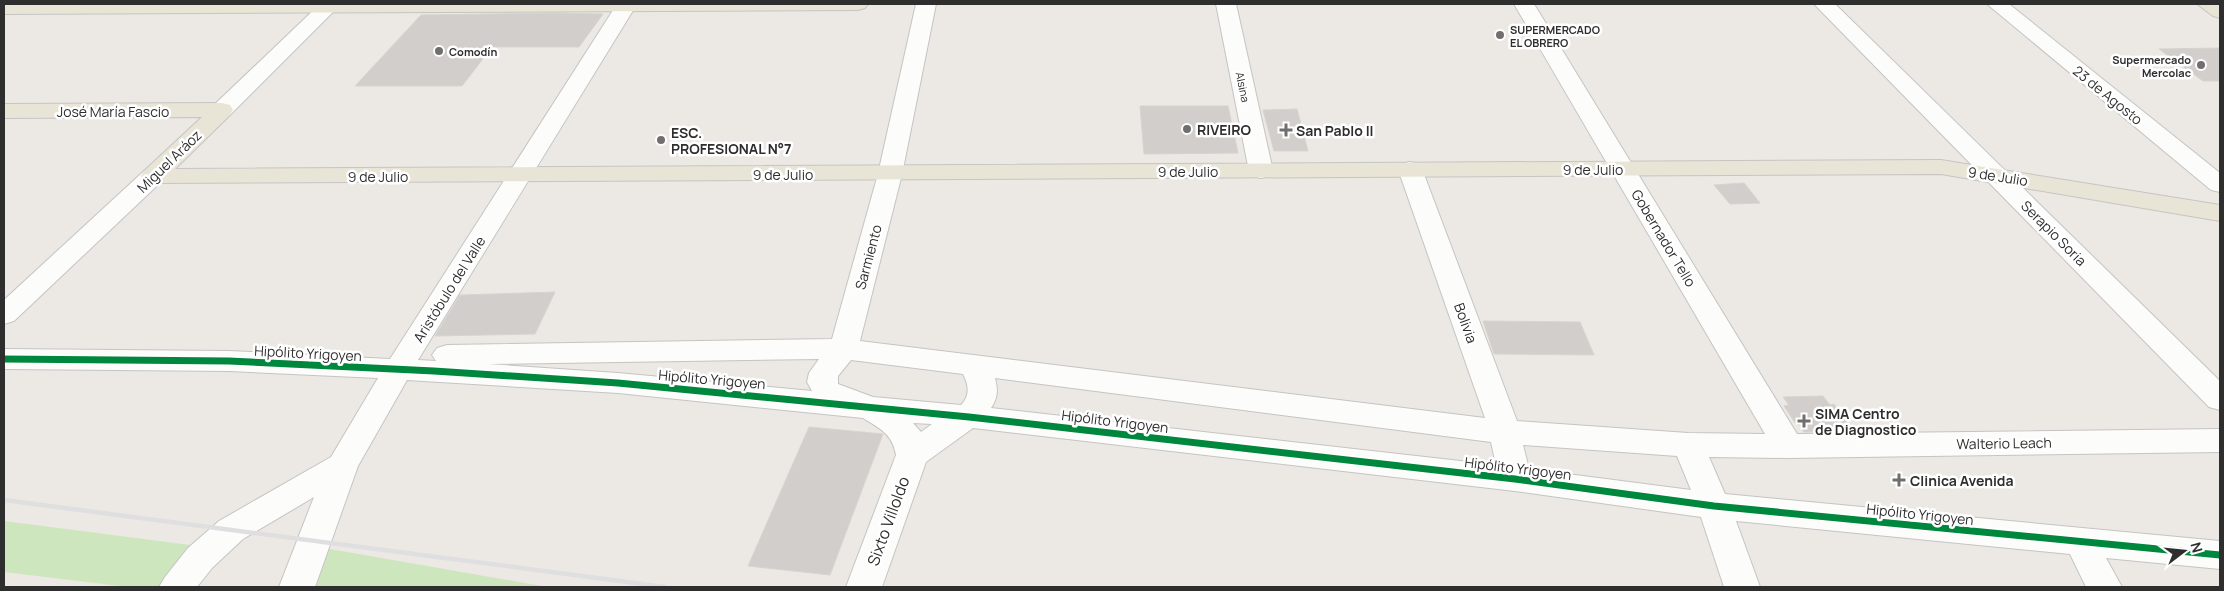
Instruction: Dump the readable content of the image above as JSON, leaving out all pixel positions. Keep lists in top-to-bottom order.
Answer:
{
  "streets": {
    "main road": ["José María Fascio", "Miguel Aráoz", "9 de Julio"],
    "street": [
      "Alsina",
      "23 de Agosto",
      "Serapio Soria",
      "Gobernador Tello",
      "Sarmiento",
      "Aristóbulo del Valle",
      "Bolivia",
      "Hipólito Yrigoyen",
      "Walterio Leach",
      "Sixto Villoldo"
    ]
  },
  "crossings": [
    ["Alsina", "9 de Julio"],
    ["José María Fascio", "Miguel Aráoz"],
    ["Miguel Aráoz", "9 de Julio"],
    ["9 de Julio", "Serapio Soria"],
    ["9 de Julio", "Gobernador Tello"],
    ["9 de Julio", "Sarmiento"],
    ["9 de Julio", "Aristóbulo del Valle"],
    ["9 de Julio", "Bolivia"],
    ["Gobernador Tello", "Hipólito Yrigoyen"],
    ["Gobernador Tello", "Walterio Leach"],
    ["Sarmiento", "Hipólito Yrigoyen"],
    ["Sarmiento", "Sixto Villoldo"],
    ["Aristóbulo del Valle", "Hipólito Yrigoyen"],
    ["Bolivia", "Hipólito Yrigoyen"],
    ["Hipólito Yrigoyen", "Walterio Leach"]
  ],
  "places": {
    "other": [
      "SUPERMERCADO EL OBRERO",
      "Comodín",
      "Supermercado Mercolac",
      "RIVEIRO",
      "ESC. PROFESIONAL N°7"
    ],
    "health": ["San Pablo II", "SIMA Centro de Diagnostico", "Clinica Avenida"]
  },
  "north": "right"
}
